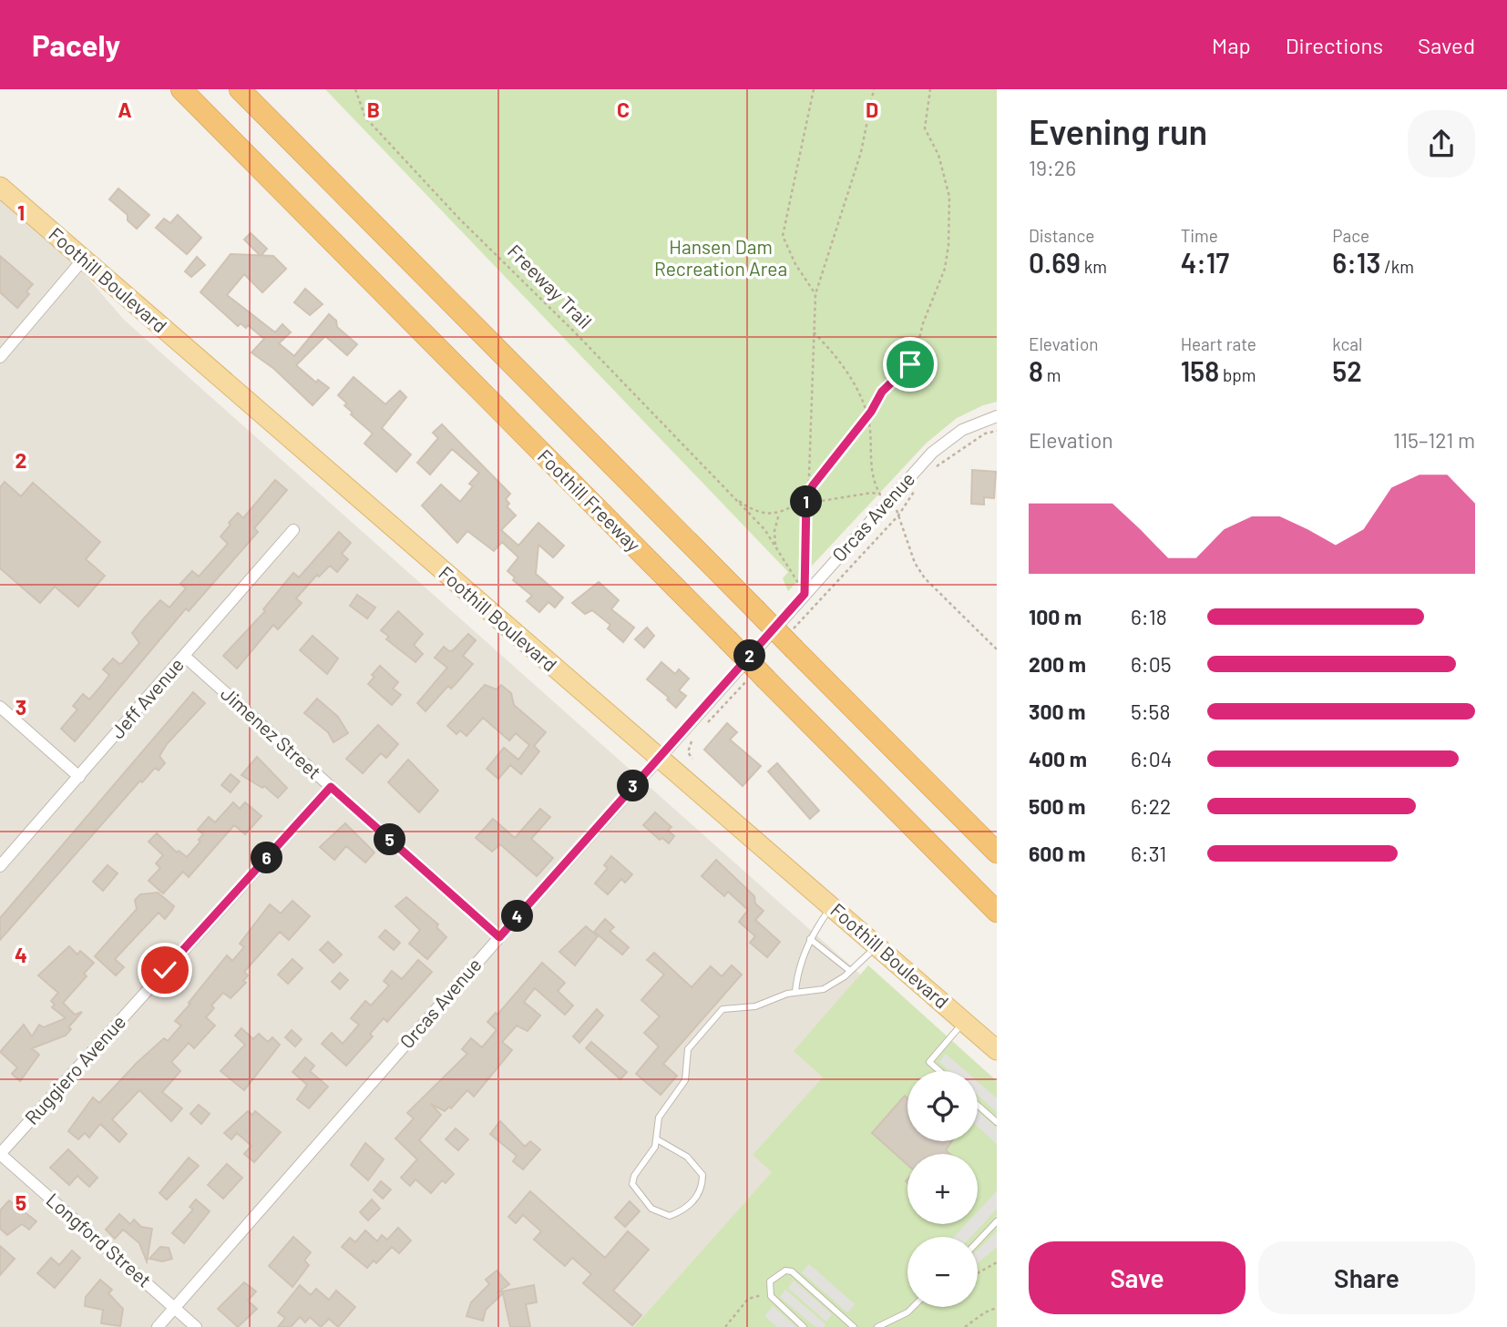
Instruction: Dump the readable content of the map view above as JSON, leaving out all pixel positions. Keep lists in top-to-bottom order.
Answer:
{
  "streets": {
    "highway": ["Foothill Freeway"],
    "main road": ["Foothill Boulevard"],
    "street": [
      "Orcas Avenue",
      "Jeff Avenue",
      "Jimenez Street",
      "Ruggiero Avenue",
      "Longford Street"
    ],
    "path": ["Freeway Trail"]
  },
  "crossings": [
    ["Foothill Boulevard", "Orcas Avenue"],
    ["Freeway Trail", "Orcas Avenue"],
    ["Orcas Avenue", "Jimenez Street"],
    ["Orcas Avenue", "Longford Street"],
    ["Jeff Avenue", "Jimenez Street"],
    ["Jimenez Street", "Ruggiero Avenue"],
    ["Ruggiero Avenue", "Longford Street"]
  ],
  "parks": ["Hansen Dam Recreation Area"],
  "page": {
    "header": "Pacely",
    "nav": ["Map", "Directions", "Saved"],
    "heading": ["Evening run", "19:26"],
    "stats": [
      ["Distance", "0.69 km"],
      ["Time", "4:17"],
      ["Pace", "6:13 /km"],
      ["Elevation", "8 m"],
      ["Heart rate", "158 bpm"],
      ["kcal", "52"]
    ],
    "chart": ["Elevation", "115–121 m"],
    "pins": [
      "1",
      "2",
      "3",
      "5",
      "6",
      "4"
    ],
    "list": [
      {
        "name": "100 m",
        "note": "6:18"
      },
      {
        "name": "200 m",
        "note": "6:05"
      },
      {
        "name": "300 m",
        "note": "5:58"
      },
      {
        "name": "400 m",
        "note": "6:04"
      },
      {
        "name": "500 m",
        "note": "6:22"
      },
      {
        "name": "600 m",
        "note": "6:31"
      }
    ],
    "map_buttons": ["+", "−"],
    "buttons": ["Save", "Share"]
  },
  "grid": {
    "columns": [
      "A",
      "B",
      "C",
      "D"
    ],
    "rows": [
      "1",
      "2",
      "3",
      "4",
      "5"
    ]
  }
}
